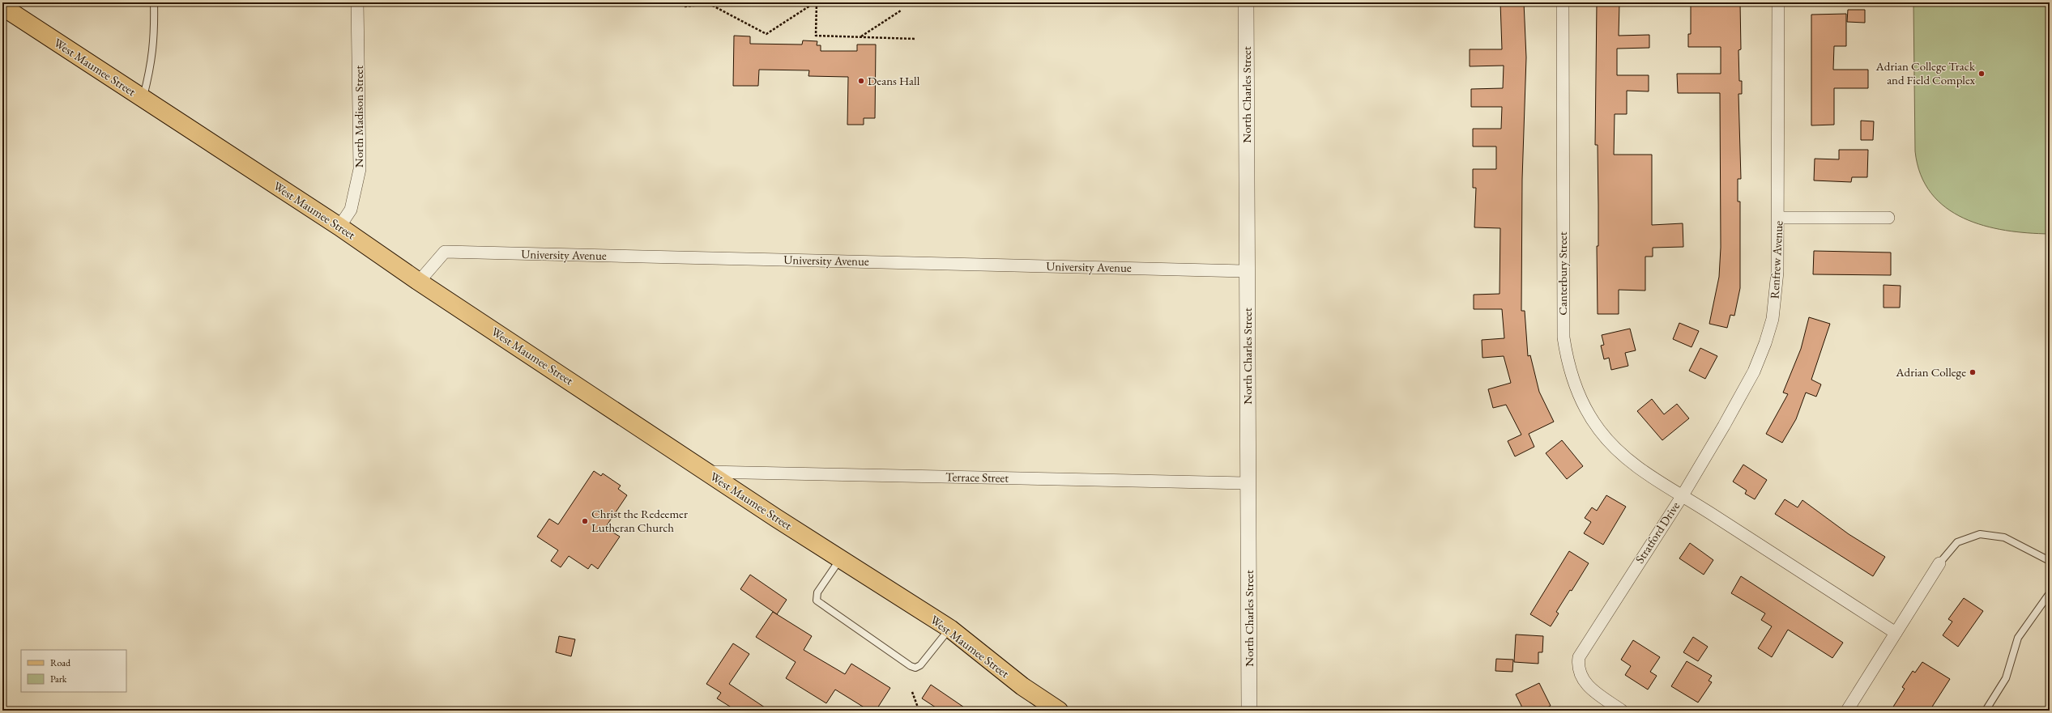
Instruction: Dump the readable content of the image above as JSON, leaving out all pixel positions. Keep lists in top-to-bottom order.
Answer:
{
  "streets": {
    "main road": ["West Maumee Street"],
    "street": [
      "North Charles Street",
      "North Madison Street",
      "University Avenue",
      "Renfrew Avenue",
      "Canterbury Street",
      "Terrace Street",
      "Stratford Drive"
    ]
  },
  "crossings": [
    ["West Maumee Street", "North Madison Street"],
    ["West Maumee Street", "University Avenue"],
    ["West Maumee Street", "Terrace Street"],
    ["North Charles Street", "University Avenue"],
    ["North Charles Street", "Terrace Street"],
    ["Renfrew Avenue", "Canterbury Street"],
    ["Renfrew Avenue", "Stratford Drive"],
    ["Canterbury Street", "Stratford Drive"]
  ],
  "places": [
    "Adrian College Track and Field Complex",
    "Deans Hall",
    "Adrian College",
    "Christ the Redeemer Lutheran Church"
  ],
  "legend": ["Road", "Park"]
}
